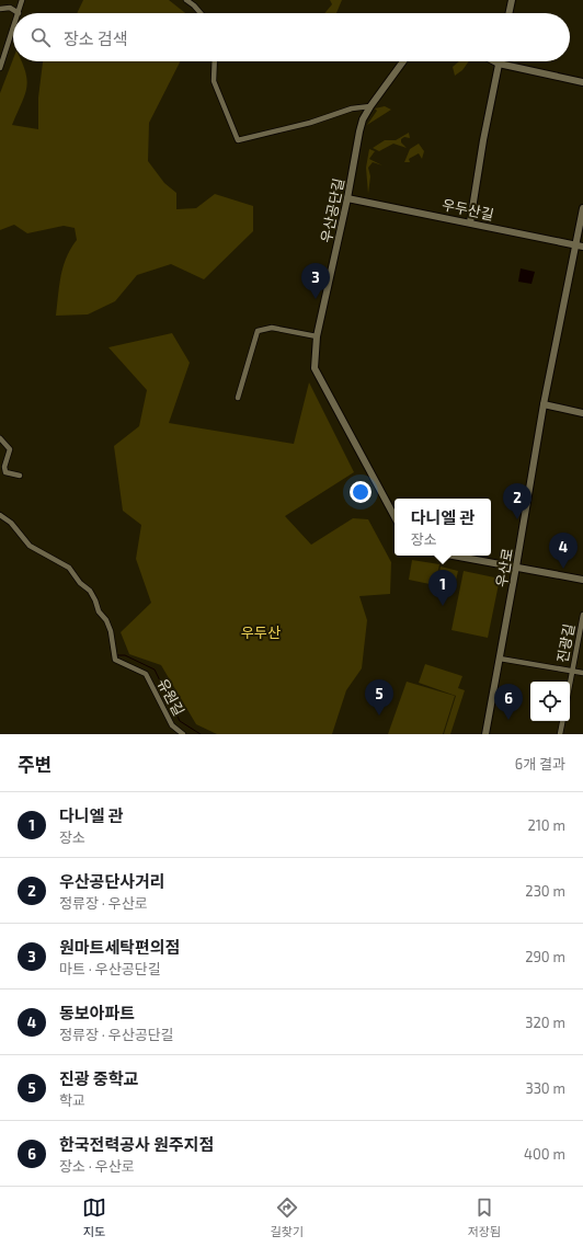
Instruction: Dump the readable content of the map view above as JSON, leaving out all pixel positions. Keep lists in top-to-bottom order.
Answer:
{
  "streets": {
    "street": [
      "우두산길",
      "우산공단길",
      "우산로",
      "진광길",
      "유원길"
    ]
  },
  "crossings": [
    ["우두산길", "우산공단길"],
    ["우두산길", "우산로"]
  ],
  "parks": ["우두산"],
  "page": {
    "search": "장소 검색",
    "pins": [
      "3",
      "2",
      "4",
      "1",
      "5",
      "6"
    ],
    "popup": ["다니엘 관", "장소"],
    "heading": ["주변", "6개 결과"],
    "list": [
      {
        "mark": "1",
        "name": "다니엘 관",
        "note": "장소",
        "value": "210 m"
      },
      {
        "mark": "2",
        "name": "우산공단사거리",
        "note": "정류장 · 우산로",
        "value": "230 m"
      },
      {
        "mark": "3",
        "name": "원마트세탁편의점",
        "note": "마트 · 우산공단길",
        "value": "290 m"
      },
      {
        "mark": "4",
        "name": "동보아파트",
        "note": "정류장 · 우산공단길",
        "value": "320 m"
      },
      {
        "mark": "5",
        "name": "진광 중학교",
        "note": "학교",
        "value": "330 m"
      },
      {
        "mark": "6",
        "name": "한국전력공사 원주지점",
        "note": "장소 · 우산로",
        "value": "400 m"
      }
    ],
    "nav": ["지도", "길찾기", "저장됨"]
  }
}
